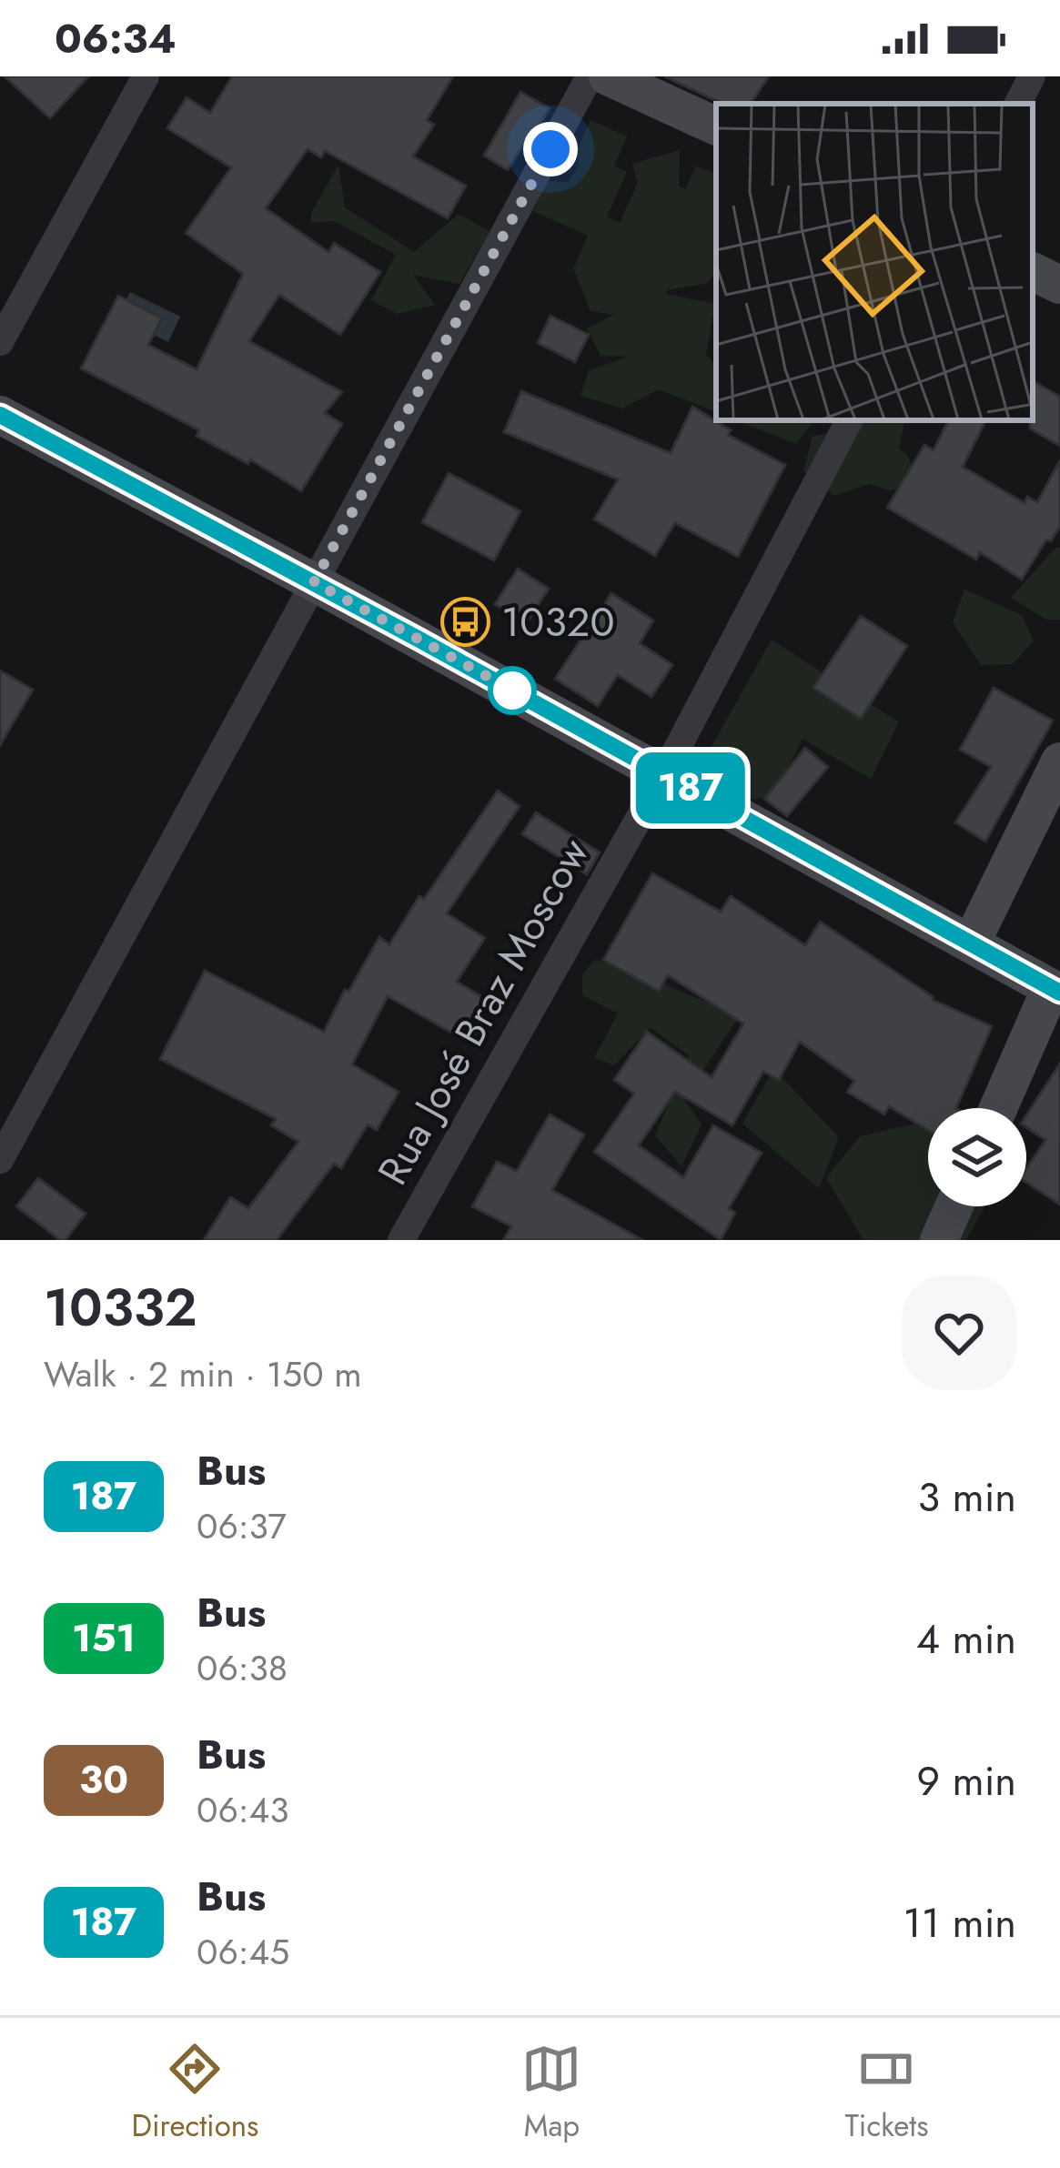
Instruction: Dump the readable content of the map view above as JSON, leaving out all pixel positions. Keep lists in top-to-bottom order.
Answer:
{
  "streets": {
    "street": ["Rua José Braz Moscow"]
  },
  "places": {
    "bus stop": ["10320"]
  },
  "lines": ["bus line 187"],
  "page": {
    "status": "06:34",
    "on_map": "187",
    "heading": ["10332", "Walk · 2 min · 150 m"],
    "list": [
      {
        "mark": "187",
        "name": "Bus",
        "note": "06:37",
        "value": "3 min"
      },
      {
        "mark": "151",
        "name": "Bus",
        "note": "06:38",
        "value": "4 min"
      },
      {
        "mark": "30",
        "name": "Bus",
        "note": "06:43",
        "value": "9 min"
      },
      {
        "mark": "187",
        "name": "Bus",
        "note": "06:45",
        "value": "11 min"
      }
    ],
    "tabs": ["Directions", "Map", "Tickets"]
  }
}
